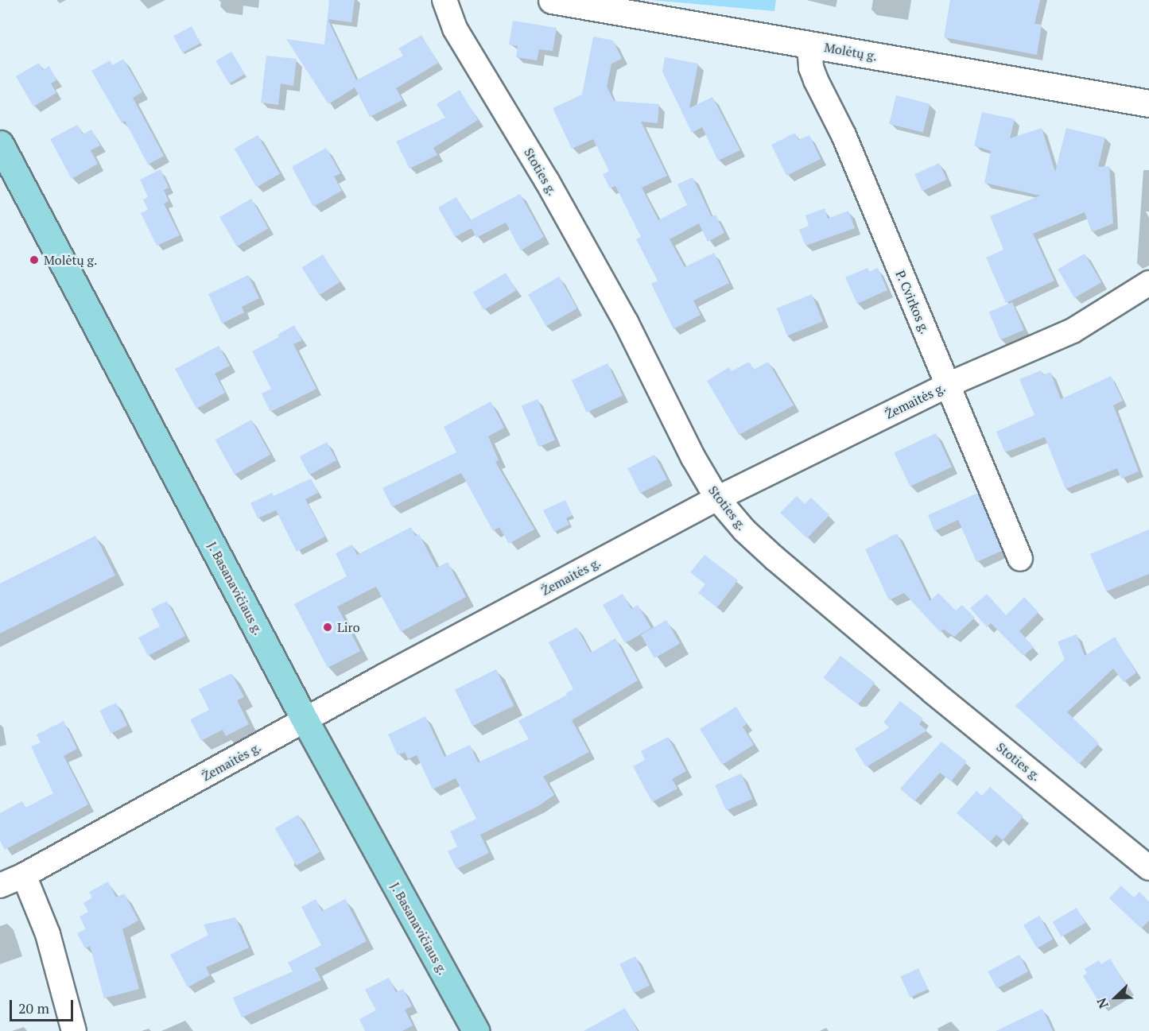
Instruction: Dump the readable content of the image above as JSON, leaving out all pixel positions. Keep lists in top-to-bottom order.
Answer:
{
  "streets": {
    "main road": ["J. Basanavičiaus g."],
    "street": [
      "Molėtų g.",
      "Stoties g.",
      "P. Cvirkos g.",
      "Žemaitės g."
    ]
  },
  "crossings": [
    ["Molėtų g.", "P. Cvirkos g."],
    ["Stoties g.", "Žemaitės g."],
    ["P. Cvirkos g.", "Žemaitės g."],
    ["Žemaitės g.", "J. Basanavičiaus g."]
  ],
  "places": ["Molėtų g.", "Liro"],
  "scale_bar": "20 m",
  "north": "bottom left"
}
